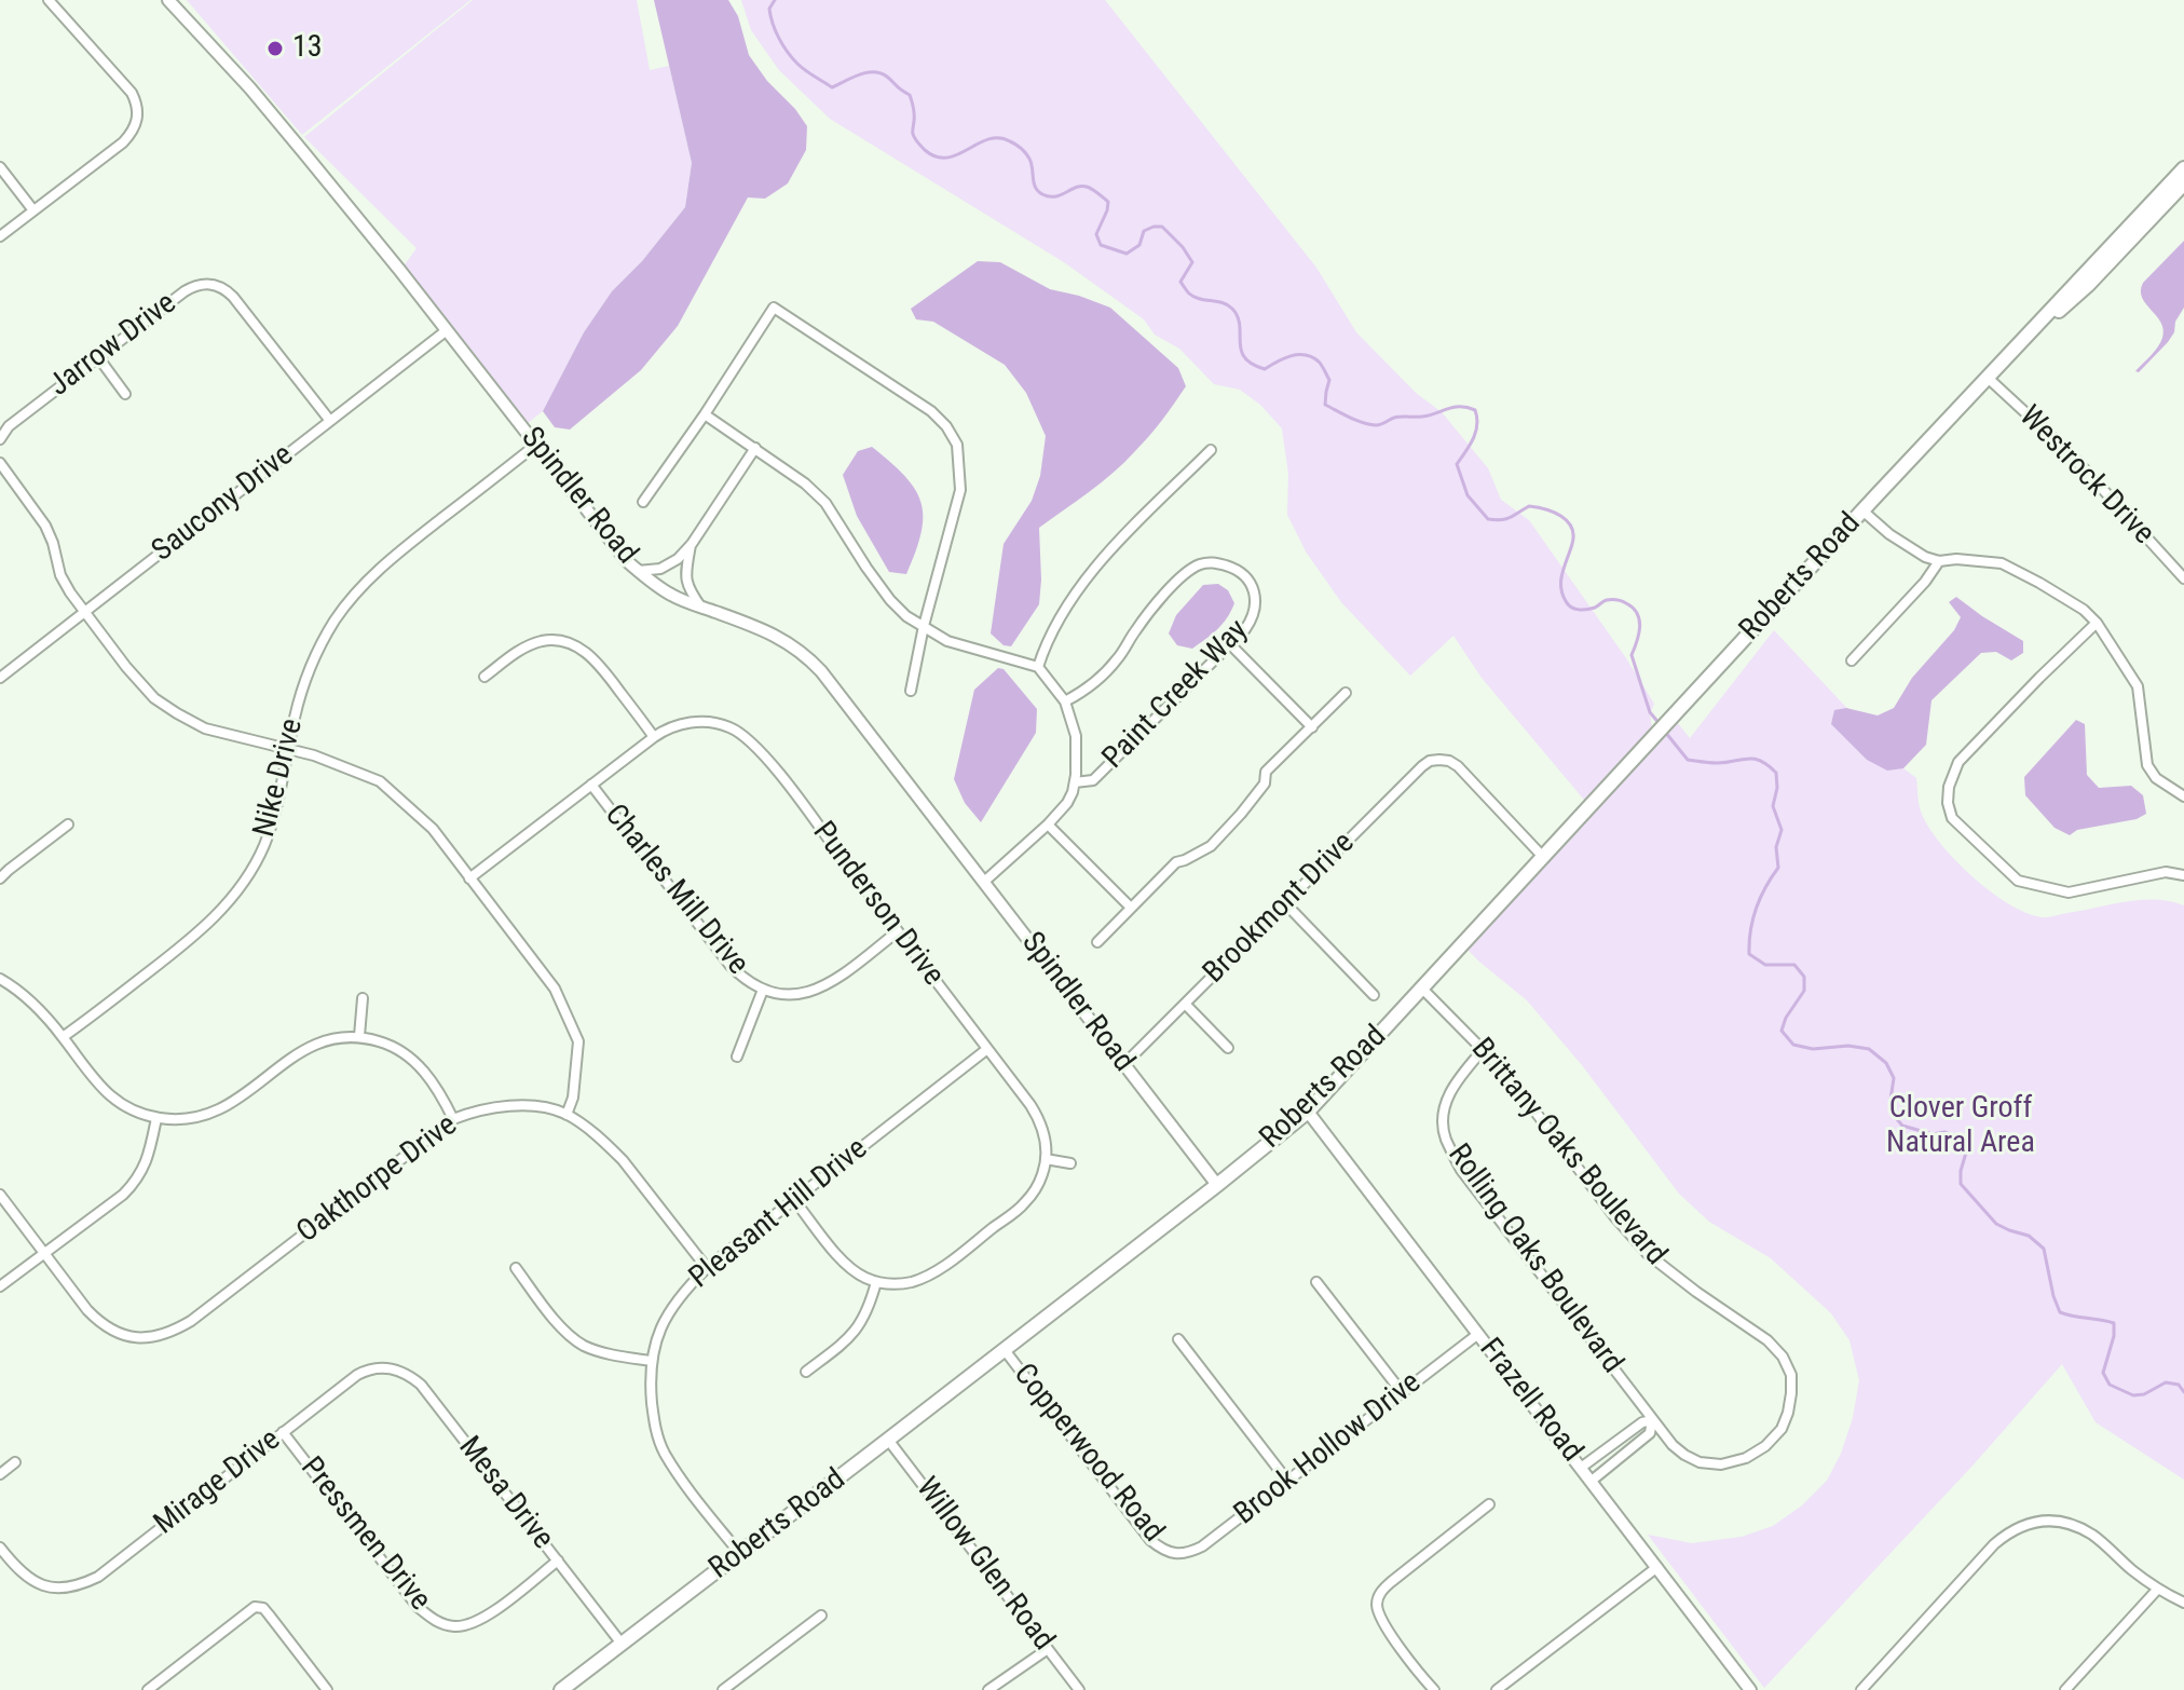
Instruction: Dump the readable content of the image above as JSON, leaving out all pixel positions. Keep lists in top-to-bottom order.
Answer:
{
  "streets": {
    "main road": ["Roberts Road"],
    "street": [
      "Jarrow Drive",
      "Westrock Drive",
      "Spindler Road",
      "Saucony Drive",
      "Paint Creek Way",
      "Nike Drive",
      "Charles Mill Drive",
      "Punderson Drive",
      "Brookmont Drive",
      "Brittany Oaks Boulevard",
      "Oakthorpe Drive",
      "Pleasant Hill Drive",
      "Rolling Oaks Boulevard",
      "Frazell Road",
      "Brook Hollow Drive",
      "Copperwood Road",
      "Mirage Drive",
      "Mesa Drive",
      "Pressmen Drive",
      "Willow Glen Road"
    ]
  },
  "crossings": [
    ["Jarrow Drive", "Saucony Drive"],
    ["Westrock Drive", "Roberts Road"],
    ["Spindler Road", "Saucony Drive"],
    ["Spindler Road", "Roberts Road"],
    ["Spindler Road", "Nike Drive"],
    ["Spindler Road", "Brookmont Drive"],
    ["Roberts Road", "Brittany Oaks Boulevard"],
    ["Roberts Road", "Pleasant Hill Drive"],
    ["Roberts Road", "Frazell Road"],
    ["Roberts Road", "Copperwood Road"],
    ["Roberts Road", "Mesa Drive"],
    ["Roberts Road", "Willow Glen Road"],
    ["Charles Mill Drive", "Punderson Drive"],
    ["Punderson Drive", "Pleasant Hill Drive"],
    ["Brittany Oaks Boulevard", "Rolling Oaks Boulevard"],
    ["Oakthorpe Drive", "Pleasant Hill Drive"],
    ["Frazell Road", "Brook Hollow Drive"],
    ["Brook Hollow Drive", "Copperwood Road"],
    ["Mirage Drive", "Mesa Drive"],
    ["Mirage Drive", "Pressmen Drive"],
    ["Mesa Drive", "Pressmen Drive"]
  ],
  "parks": ["Clover Groff Natural Area"],
  "places": ["13"]
}
